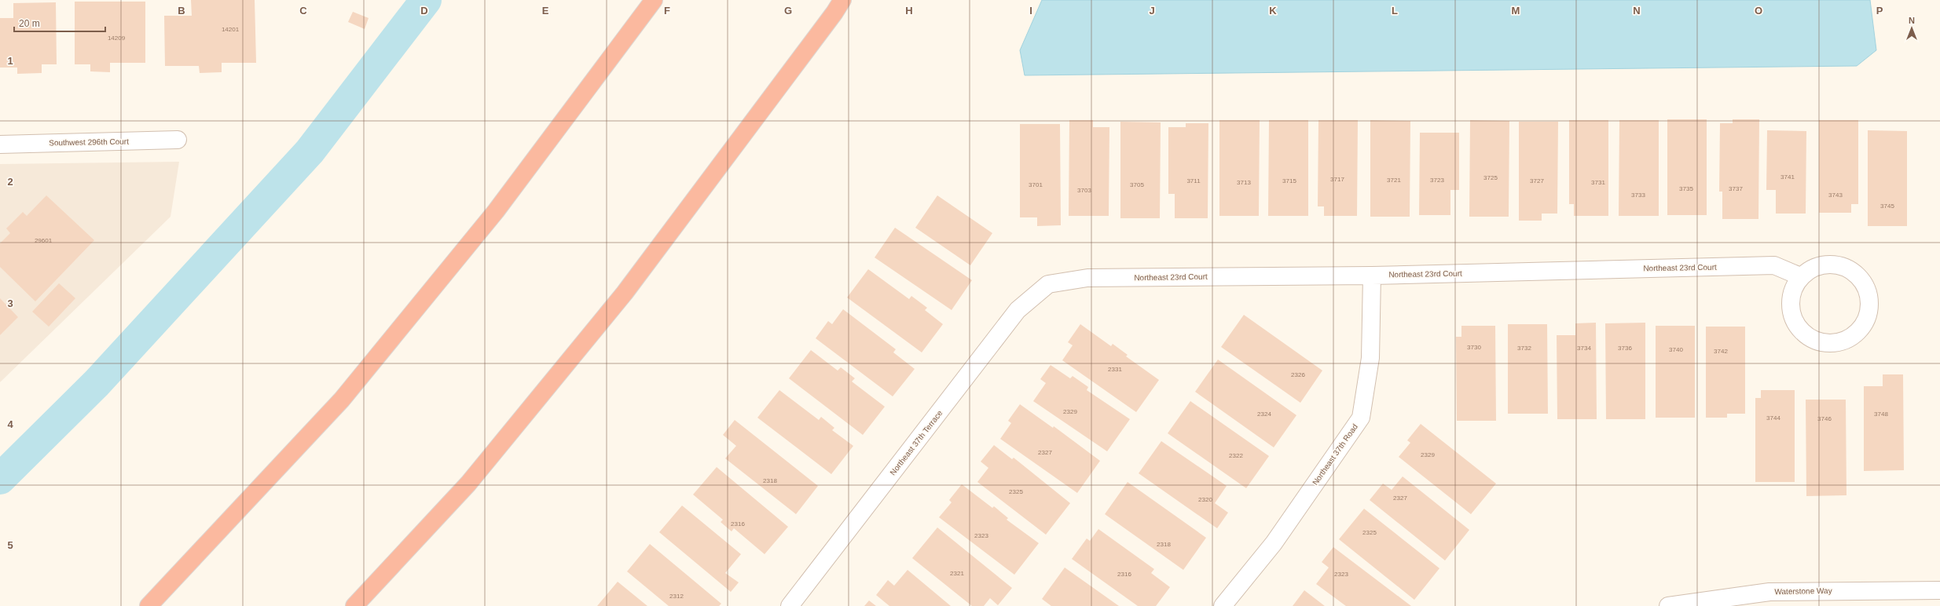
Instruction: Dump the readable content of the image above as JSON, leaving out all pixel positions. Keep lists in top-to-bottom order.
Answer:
{
  "streets": {
    "street": [
      "Southwest 296th Court",
      "Northeast 23rd Court",
      "Northeast 37th Terrace",
      "Northeast 37th Road",
      "Waterstone Way"
    ]
  },
  "crossings": [
    ["Northeast 23rd Court", "Northeast 37th Terrace"],
    ["Northeast 23rd Court", "Northeast 37th Road"]
  ],
  "house_numbers": [
    "14201",
    "14209",
    "3741",
    "3725",
    "3717",
    "3721",
    "3723",
    "3711",
    "3715",
    "3727",
    "3713",
    "3731",
    "3701",
    "3705",
    "3735",
    "3737",
    "3703",
    "3733",
    "3743",
    "3745",
    "29601",
    "3730",
    "3732",
    "3734",
    "3736",
    "3740",
    "3742",
    "2331",
    "2326",
    "2329",
    "2324",
    "3748",
    "3744",
    "3746",
    "2327",
    "2329",
    "2322",
    "2318",
    "2325",
    "2327",
    "2320",
    "2316",
    "2325",
    "2323",
    "2318",
    "2321",
    "2316",
    "2323",
    "2312"
  ],
  "scale_bar": "20 m",
  "north": "top",
  "grid": {
    "columns": [
      "B",
      "C",
      "D",
      "E",
      "F",
      "G",
      "H",
      "I",
      "J",
      "K",
      "L",
      "M",
      "N",
      "O",
      "P"
    ],
    "rows": [
      "1",
      "2",
      "3",
      "4",
      "5"
    ]
  }
}
